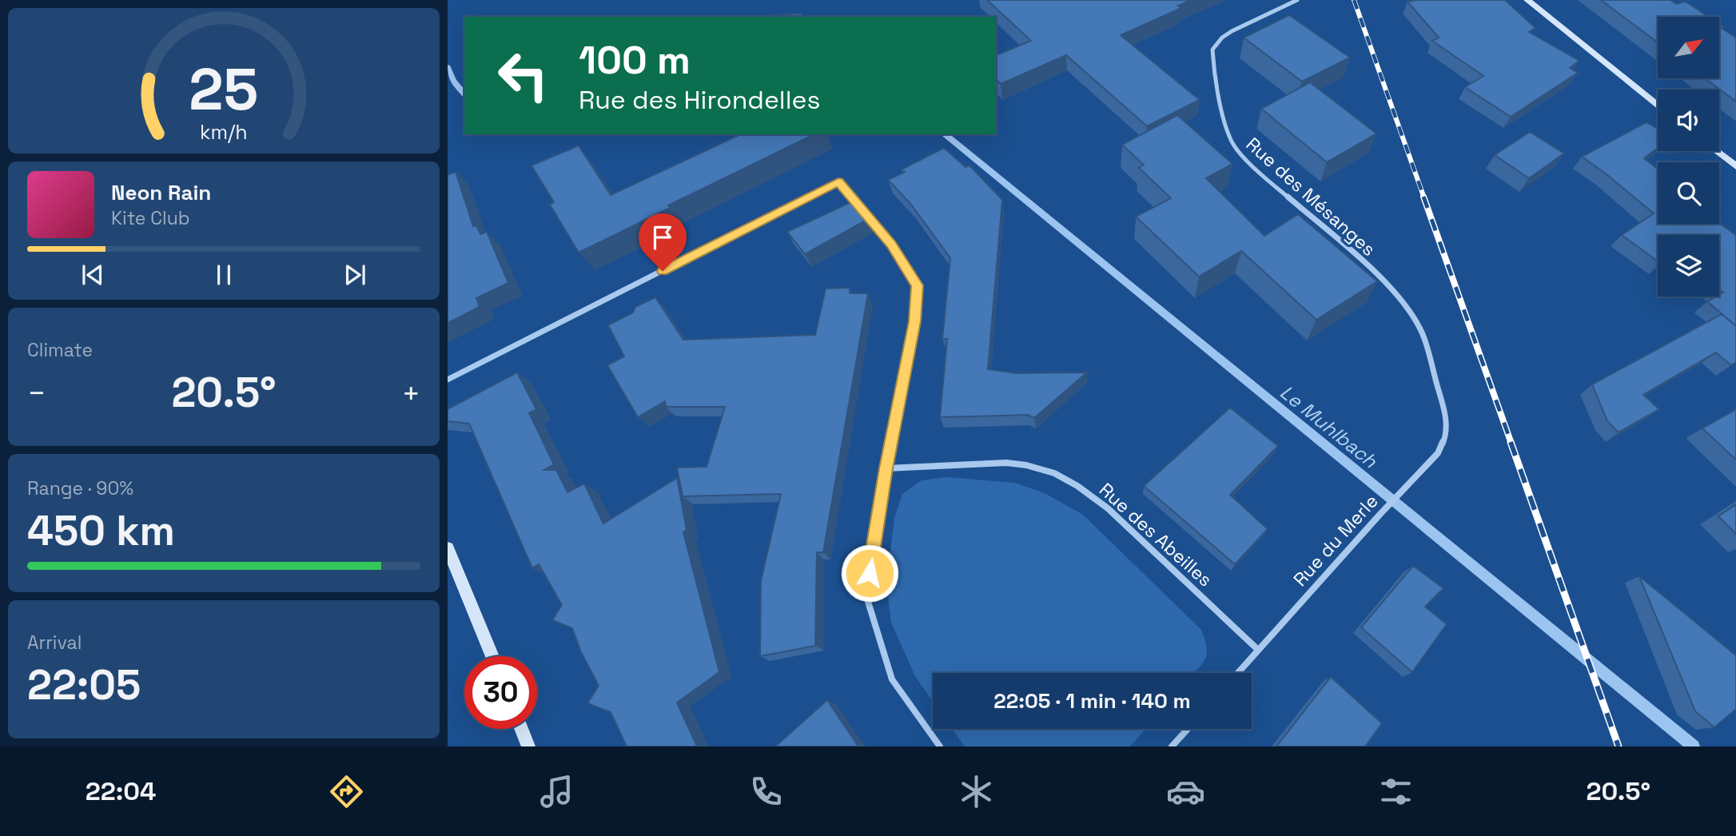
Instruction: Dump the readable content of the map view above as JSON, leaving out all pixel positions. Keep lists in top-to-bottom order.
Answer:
{
  "streets": {
    "street": ["Rue des Mésanges", "Rue des Abeilles", "Rue du Merle"]
  },
  "crossings": [
    ["Rue des Mésanges", "Rue du Merle"],
    ["Rue des Abeilles", "Rue du Merle"]
  ],
  "water": ["Le Muhlbach"],
  "north": "top right",
  "page": {
    "turn": ["100 m", "Rue des Hirondelles"],
    "song": ["Neon Rain", "Kite Club"],
    "tile": [
      "Climate",
      ["Range · 90%", "450 km"],
      ["Arrival", "22:05"]
    ],
    "heat": ["−", "20.5°", "+"],
    "limit": "30",
    "trip": "22:05 · 1 min · 140 m",
    "tabs": ["22:04", "20.5°"],
    "gauge": ["25", "km/h"]
  }
}
